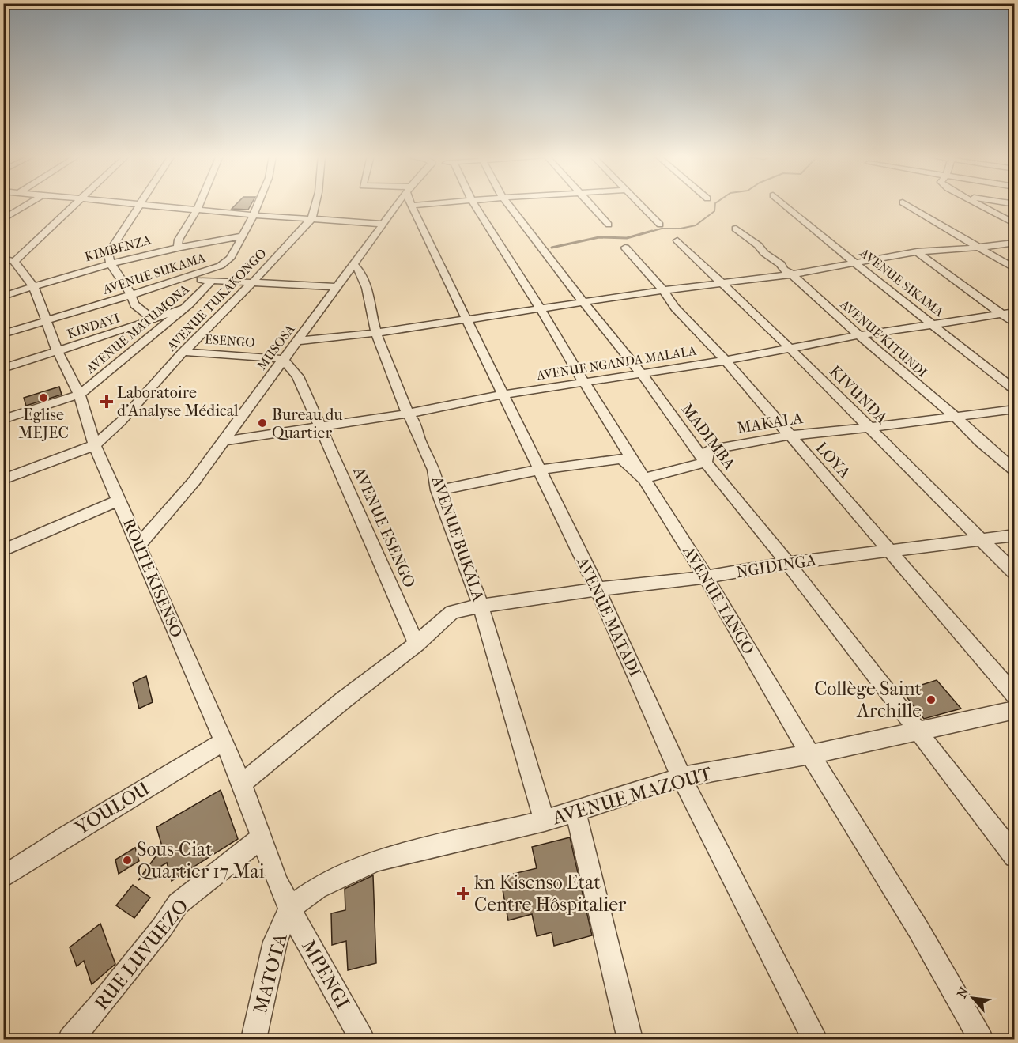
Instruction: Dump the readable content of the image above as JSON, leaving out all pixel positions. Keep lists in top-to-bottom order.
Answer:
{
  "streets": {
    "street": [
      "KIMBENZA",
      "AVENUE SUKAMA",
      "AVENUE SIKAMA",
      "AVENUE TUKAKONGO",
      "KINDAYI",
      "AVENUE MATUMONA",
      "AVENUE KITUNDI",
      "ESENGO",
      "MUSOSA",
      "AVENUE NGANDA MALALA",
      "KIVUNDA",
      "MAKALA",
      "MADIMBA",
      "LOYA",
      "AVENUE ESENGO",
      "AVENUE BUKALA",
      "NGIDINGA",
      "ROUTE KISENSO",
      "AVENUE TANGO",
      "AVENUE MATADI",
      "AVENUE MAZOUT",
      "YOULOU",
      "RUE LUVUEZO",
      "MATOTA",
      "MPENGI"
    ]
  },
  "crossings": [
    ["KIMBENZA", "AVENUE SUKAMA"],
    ["KIMBENZA", "ROUTE KISENSO"],
    ["AVENUE SUKAMA", "ROUTE KISENSO"],
    ["AVENUE SIKAMA", "AVENUE NGANDA MALALA"],
    ["AVENUE TUKAKONGO", "ESENGO"],
    ["AVENUE TUKAKONGO", "ROUTE KISENSO"],
    ["KINDAYI", "AVENUE MATUMONA"],
    ["KINDAYI", "ROUTE KISENSO"],
    ["AVENUE MATUMONA", "ROUTE KISENSO"],
    ["AVENUE KITUNDI", "AVENUE NGANDA MALALA"],
    ["AVENUE KITUNDI", "MAKALA"],
    ["ESENGO", "MUSOSA"],
    ["MUSOSA", "AVENUE NGANDA MALALA"],
    ["MUSOSA", "AVENUE BUKALA"],
    ["MUSOSA", "ROUTE KISENSO"],
    ["AVENUE NGANDA MALALA", "KIVUNDA"],
    ["AVENUE NGANDA MALALA", "MADIMBA"],
    ["AVENUE NGANDA MALALA", "LOYA"],
    ["AVENUE NGANDA MALALA", "AVENUE ESENGO"],
    ["AVENUE NGANDA MALALA", "AVENUE BUKALA"],
    ["AVENUE NGANDA MALALA", "AVENUE TANGO"],
    ["AVENUE NGANDA MALALA", "AVENUE MATADI"],
    ["KIVUNDA", "MAKALA"],
    ["KIVUNDA", "NGIDINGA"],
    ["MAKALA", "MADIMBA"],
    ["MAKALA", "LOYA"],
    ["MADIMBA", "NGIDINGA"],
    ["MADIMBA", "AVENUE MAZOUT"],
    ["LOYA", "NGIDINGA"],
    ["AVENUE ESENGO", "NGIDINGA"],
    ["AVENUE BUKALA", "NGIDINGA"],
    ["AVENUE BUKALA", "AVENUE MAZOUT"],
    ["NGIDINGA", "ROUTE KISENSO"],
    ["NGIDINGA", "AVENUE TANGO"],
    ["NGIDINGA", "AVENUE MATADI"],
    ["ROUTE KISENSO", "AVENUE MAZOUT"],
    ["ROUTE KISENSO", "YOULOU"],
    ["ROUTE KISENSO", "RUE LUVUEZO"],
    ["ROUTE KISENSO", "MATOTA"],
    ["ROUTE KISENSO", "MPENGI"],
    ["AVENUE TANGO", "AVENUE MAZOUT"],
    ["AVENUE MATADI", "AVENUE MAZOUT"],
    ["AVENUE MAZOUT", "MATOTA"],
    ["AVENUE MAZOUT", "MPENGI"],
    ["MATOTA", "MPENGI"]
  ],
  "places": {
    "other": [
      "Eglise MEJEC",
      "Bureau du Quartier",
      "Collège Saint Archille",
      "Sous-Ciat Quartier 17 Mai"
    ],
    "health": ["Laboratoire d'Analyse Médical", "kn Kisenso Etat Centre Hôspitalier"]
  },
  "north": "top left"
}
